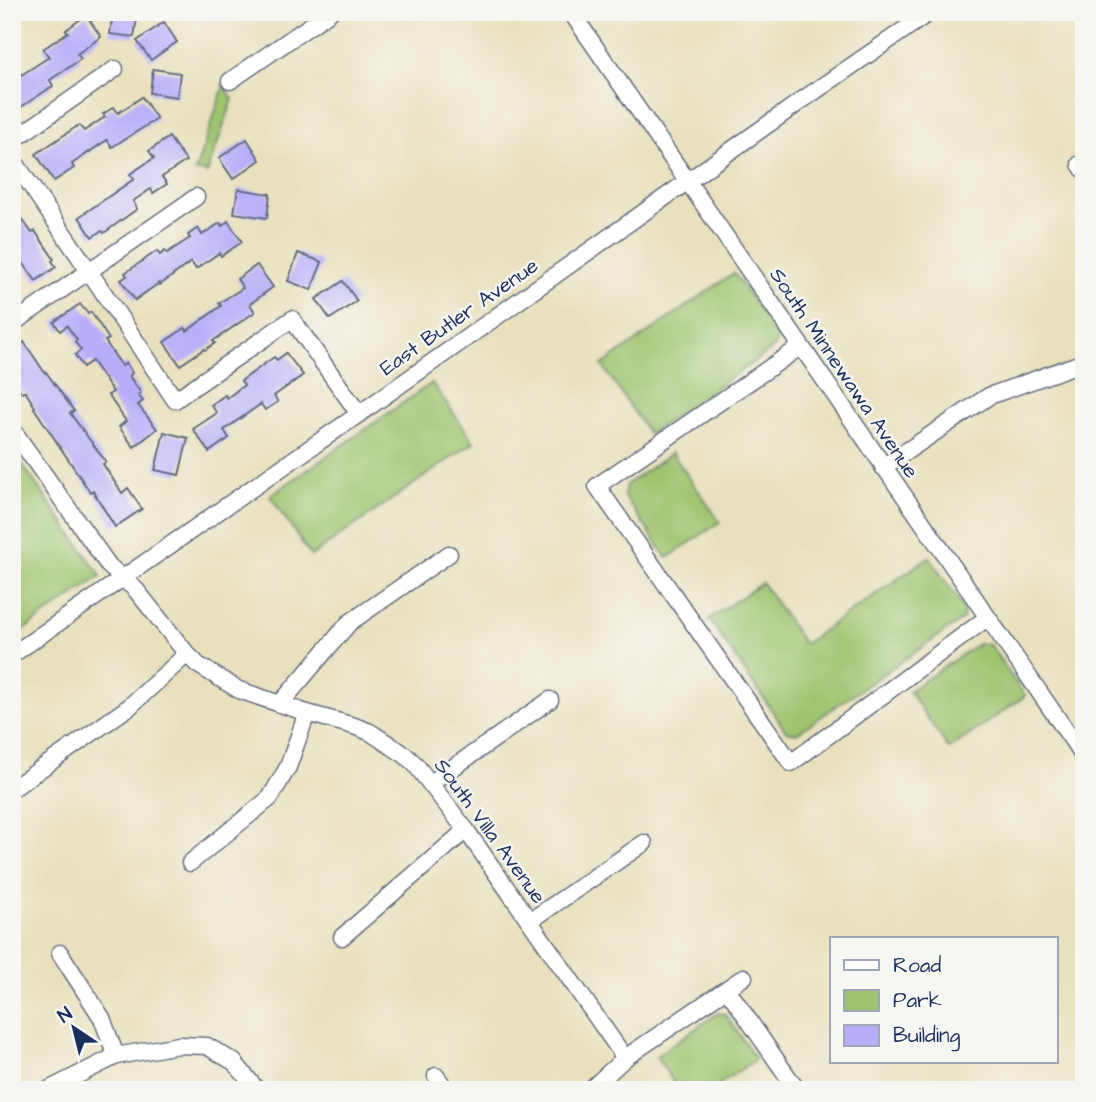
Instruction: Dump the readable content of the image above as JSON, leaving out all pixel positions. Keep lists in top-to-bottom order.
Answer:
{
  "streets": {
    "street": ["East Butler Avenue", "South Minnewawa Avenue", "South Villa Avenue"]
  },
  "crossings": [
    ["East Butler Avenue", "South Minnewawa Avenue"],
    ["East Butler Avenue", "South Villa Avenue"]
  ],
  "legend": ["Road", "Park", "Building"],
  "north": "top left"
}
